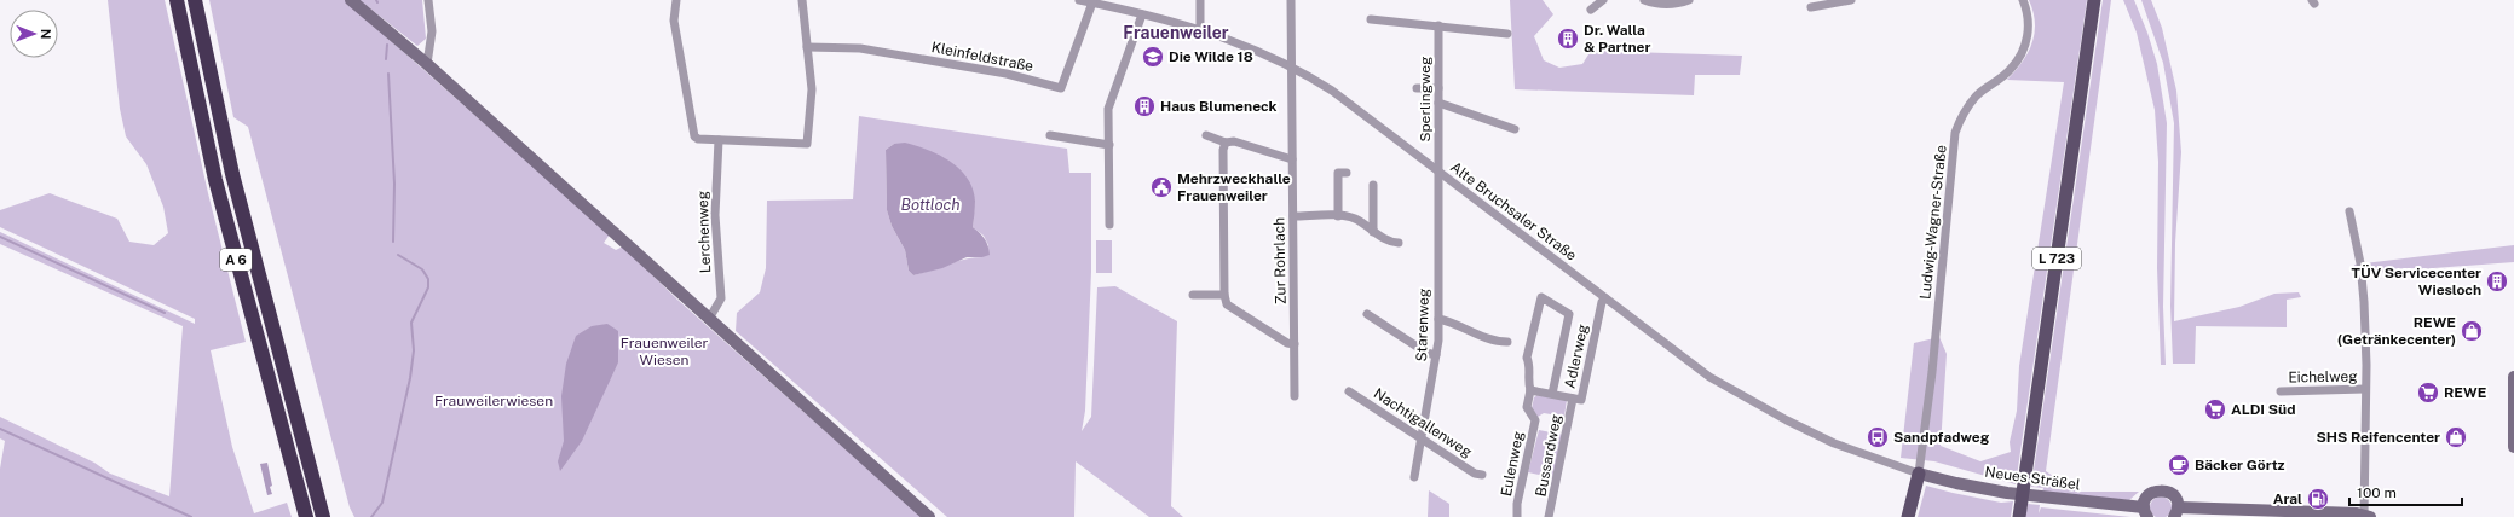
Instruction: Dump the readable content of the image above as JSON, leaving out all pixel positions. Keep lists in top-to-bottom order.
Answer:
{
  "streets": {
    "highway": ["A 6"],
    "main road": ["L 723", "Neues Sträßel"],
    "street": [
      "Kleinfeldstraße",
      "Sperlingweg",
      "Alte Bruchsaler Straße",
      "Ludwig-Wagner-Straße",
      "Lerchenweg",
      "Zur Rohrlach",
      "Starenweg",
      "Adlerweg",
      "Eichelweg",
      "Nachtigallenweg",
      "Bussardweg",
      "Eulenweg"
    ]
  },
  "crossings": [
    ["Kleinfeldstraße", "Alte Bruchsaler Straße"],
    ["Sperlingweg", "Alte Bruchsaler Straße"],
    ["Sperlingweg", "Starenweg"],
    ["Alte Bruchsaler Straße", "Ludwig-Wagner-Straße"],
    ["Alte Bruchsaler Straße", "Zur Rohrlach"],
    ["Alte Bruchsaler Straße", "Starenweg"],
    ["Alte Bruchsaler Straße", "Adlerweg"],
    ["Alte Bruchsaler Straße", "Neues Sträßel"],
    ["Ludwig-Wagner-Straße", "Neues Sträßel"],
    ["Starenweg", "Nachtigallenweg"],
    ["Adlerweg", "Bussardweg"],
    ["Adlerweg", "Eulenweg"]
  ],
  "districts": ["Frauenweiler"],
  "water": ["Bottloch"],
  "parks": ["Frauenweiler Wiesen", "Frauweilerwiesen"],
  "places": {
    "building": ["Dr. Walla & Partner", "Haus Blumeneck", "TÜV Servicecenter Wiesloch"],
    "school or university": ["Die Wilde 18"],
    "public building": ["Mehrzweckhalle Frauenweiler"],
    "shop": ["REWE (Getränkecenter)", "SHS Reifencenter"],
    "supermarket": ["REWE", "ALDI Süd"],
    "bus stop": ["Sandpfadweg"],
    "cafe": ["Bäcker Görtz"],
    "fuel station": ["Aral"]
  },
  "scale_bar": "100 m",
  "north": "right"
}
